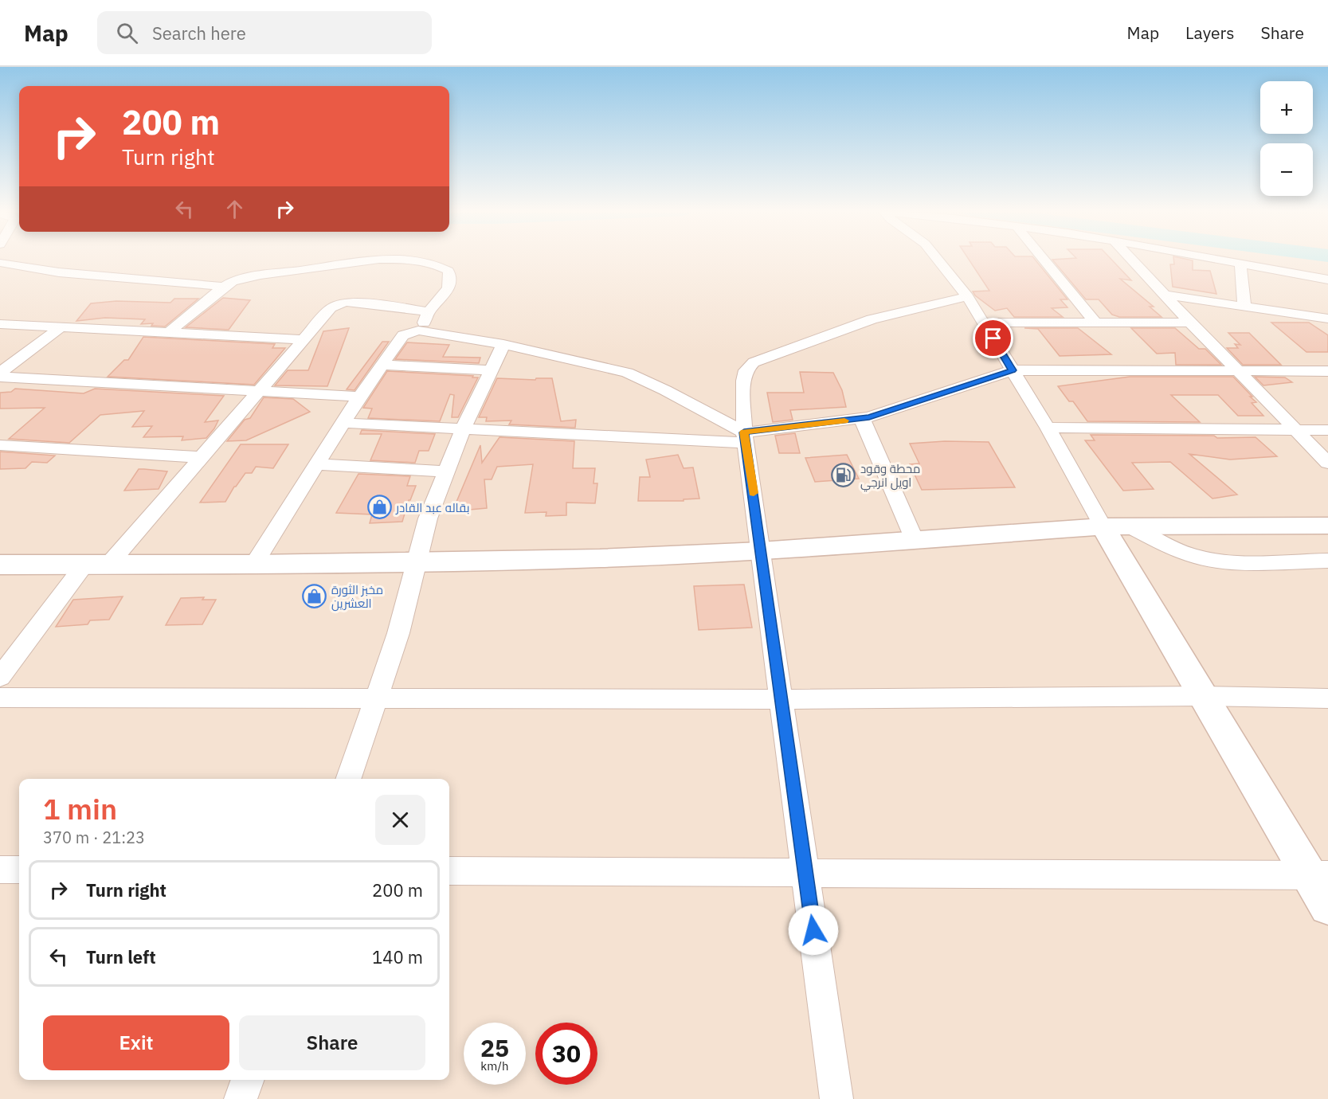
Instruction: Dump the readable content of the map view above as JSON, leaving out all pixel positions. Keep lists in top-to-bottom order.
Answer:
{
  "places": {
    "fuel station": ["محطة وقود اويل انرجي"],
    "shop": ["بقاله عبد القادر", "مخبز الثورة العشرين"]
  },
  "page": {
    "header": "Map",
    "search": "Search here",
    "nav": ["Map", "Layers", "Share"],
    "map_buttons": ["+", "−"],
    "turn": ["200 m", "Turn right"],
    "heading": ["1 min", "370 m · 21:23"],
    "list": [
      {
        "name": "Turn right",
        "value": "200 m"
      },
      {
        "name": "Turn left",
        "value": "140 m"
      }
    ],
    "buttons": ["Exit", "Share"],
    "speed": "25 km/h",
    "limit": "30"
  }
}
